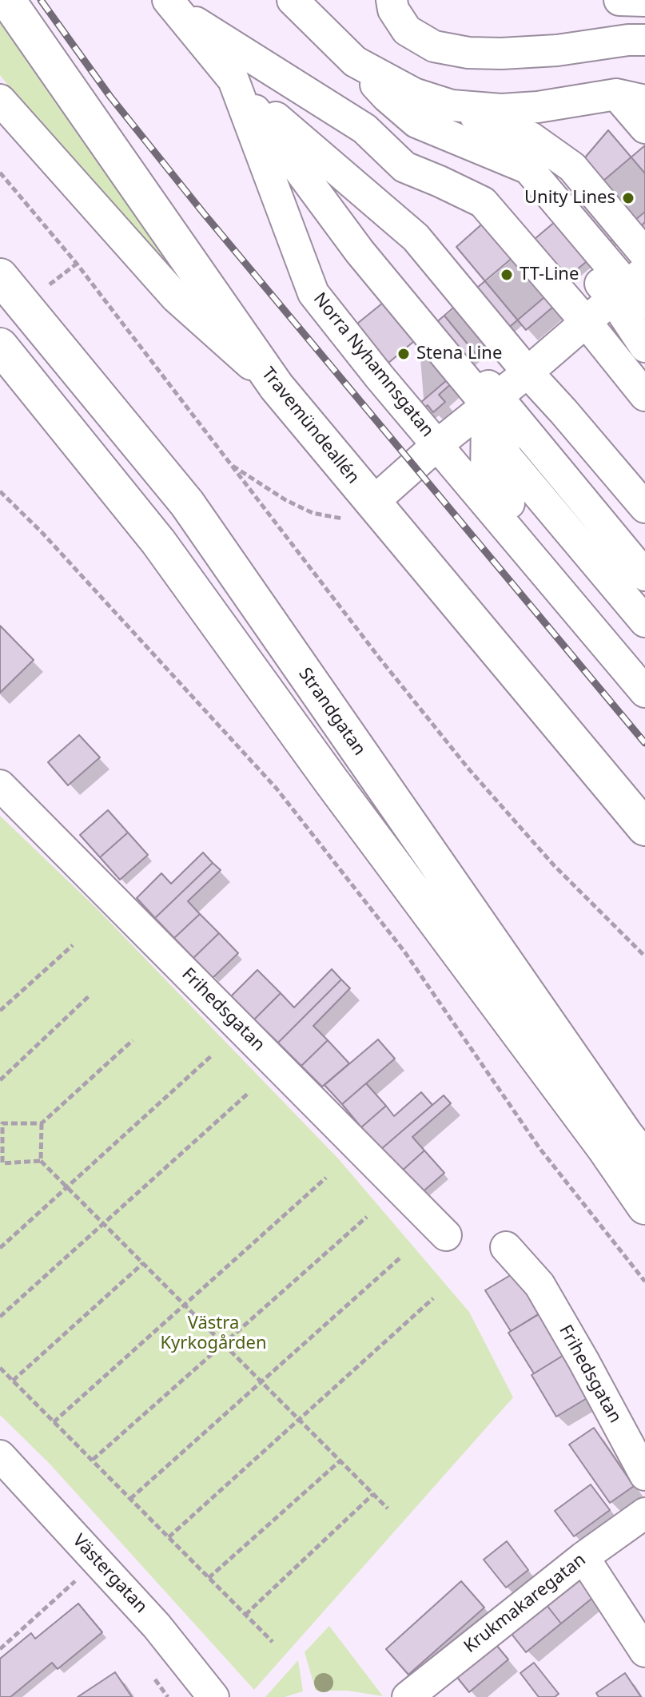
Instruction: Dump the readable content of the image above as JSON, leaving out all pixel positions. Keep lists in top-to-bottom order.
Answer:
{
  "streets": {
    "main road": ["Travemündeallén", "Strandgatan"],
    "street": [
      "Norra Nyhamnsgatan",
      "Frihedsgatan",
      "Västergatan",
      "Krukmakaregatan"
    ]
  },
  "parks": ["Västra Kyrkogården"],
  "places": ["Unity Lines", "TT-Line", "Stena Line"]
}
